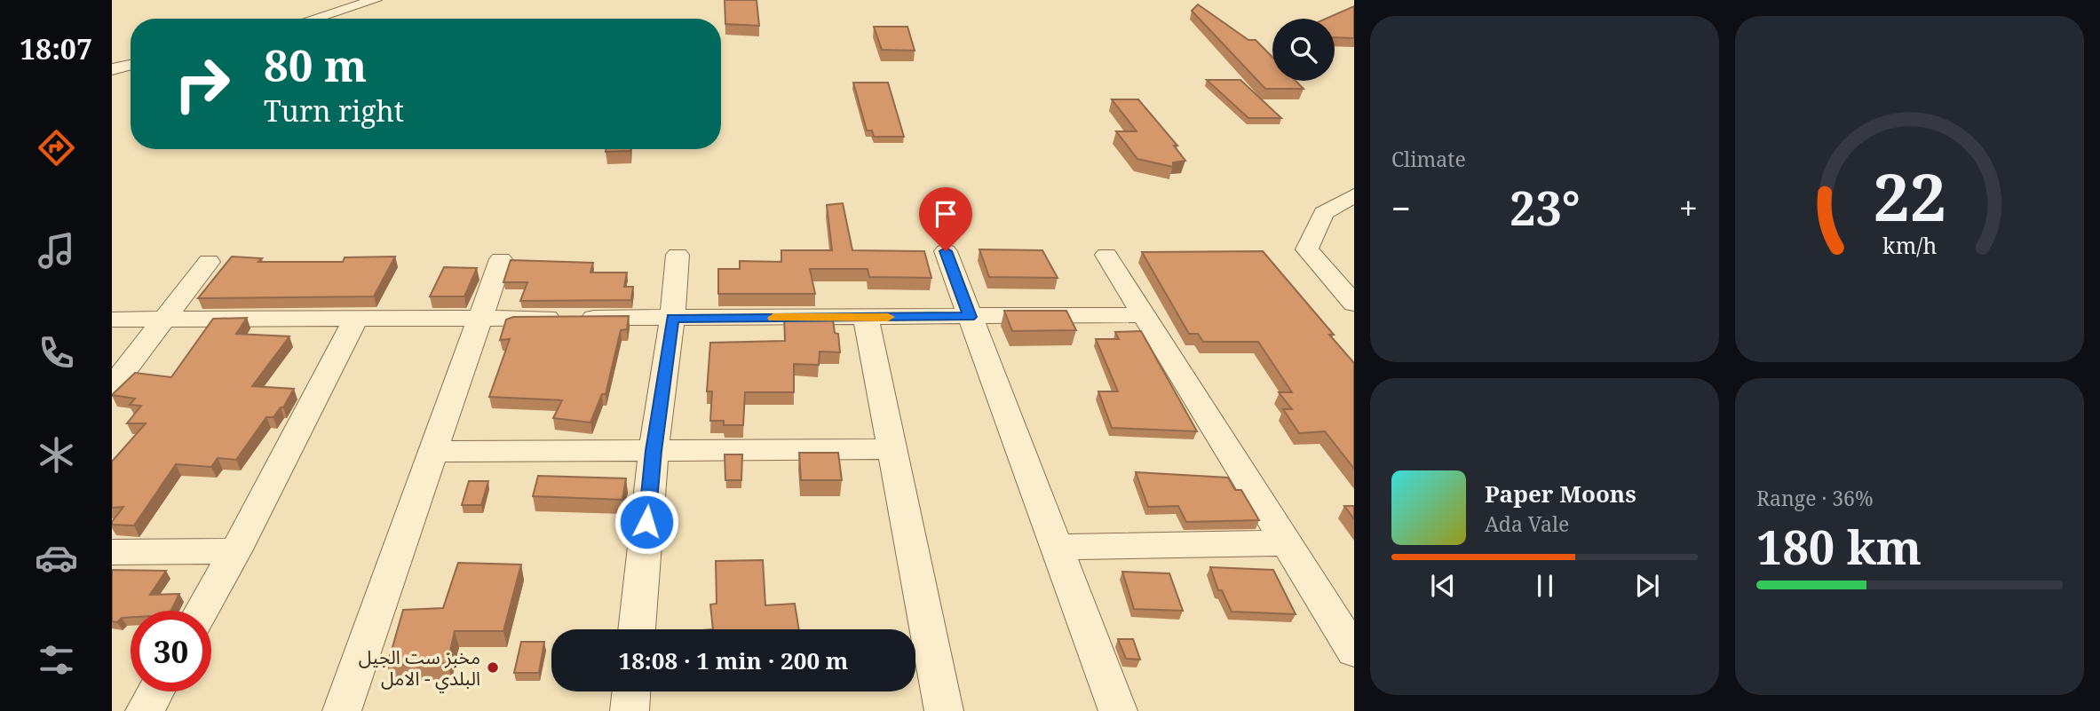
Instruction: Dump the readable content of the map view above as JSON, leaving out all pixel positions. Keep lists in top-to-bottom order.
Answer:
{
  "places": ["مخبز ست الجيل البلدي - الامل"],
  "page": {
    "tabs": "18:07",
    "tile": [
      "Climate",
      ["Range · 36%", "180 km"]
    ],
    "turn": ["80 m", "Turn right"],
    "heat": ["−", "23°", "+"],
    "song": ["Paper Moons", "Ada Vale"],
    "limit": "30",
    "trip": "18:08 · 1 min · 200 m",
    "gauge": ["22", "km/h"]
  }
}
